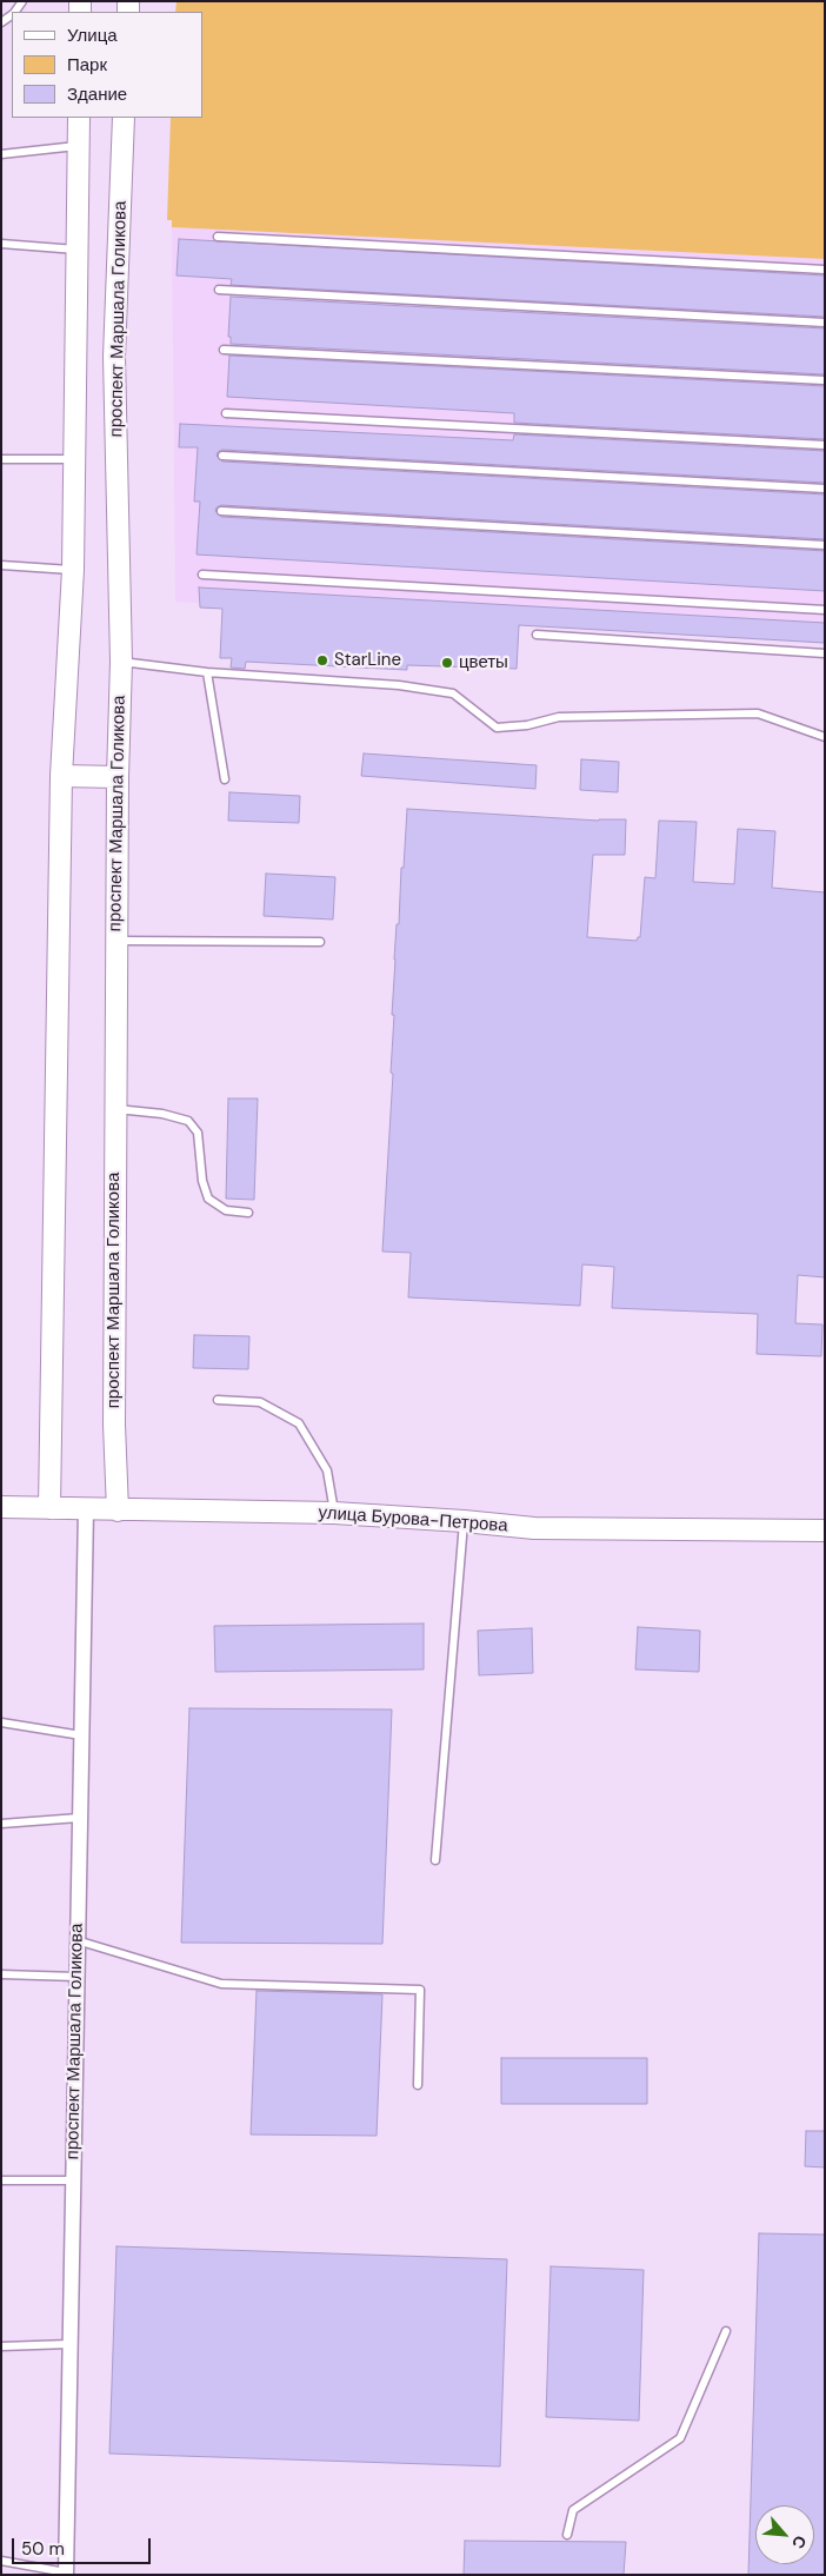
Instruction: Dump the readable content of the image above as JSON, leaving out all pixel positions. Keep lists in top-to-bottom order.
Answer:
{
  "streets": {
    "main road": ["проспект Маршала Голикова", "улица Бурова-Петрова"]
  },
  "crossings": [
    ["проспект Маршала Голикова", "улица Бурова-Петрова"]
  ],
  "places": ["StarLine", "цветы"],
  "legend": ["Улица", "Парк", "Здание"],
  "scale_bar": "50 m",
  "north": "bottom right"
}
